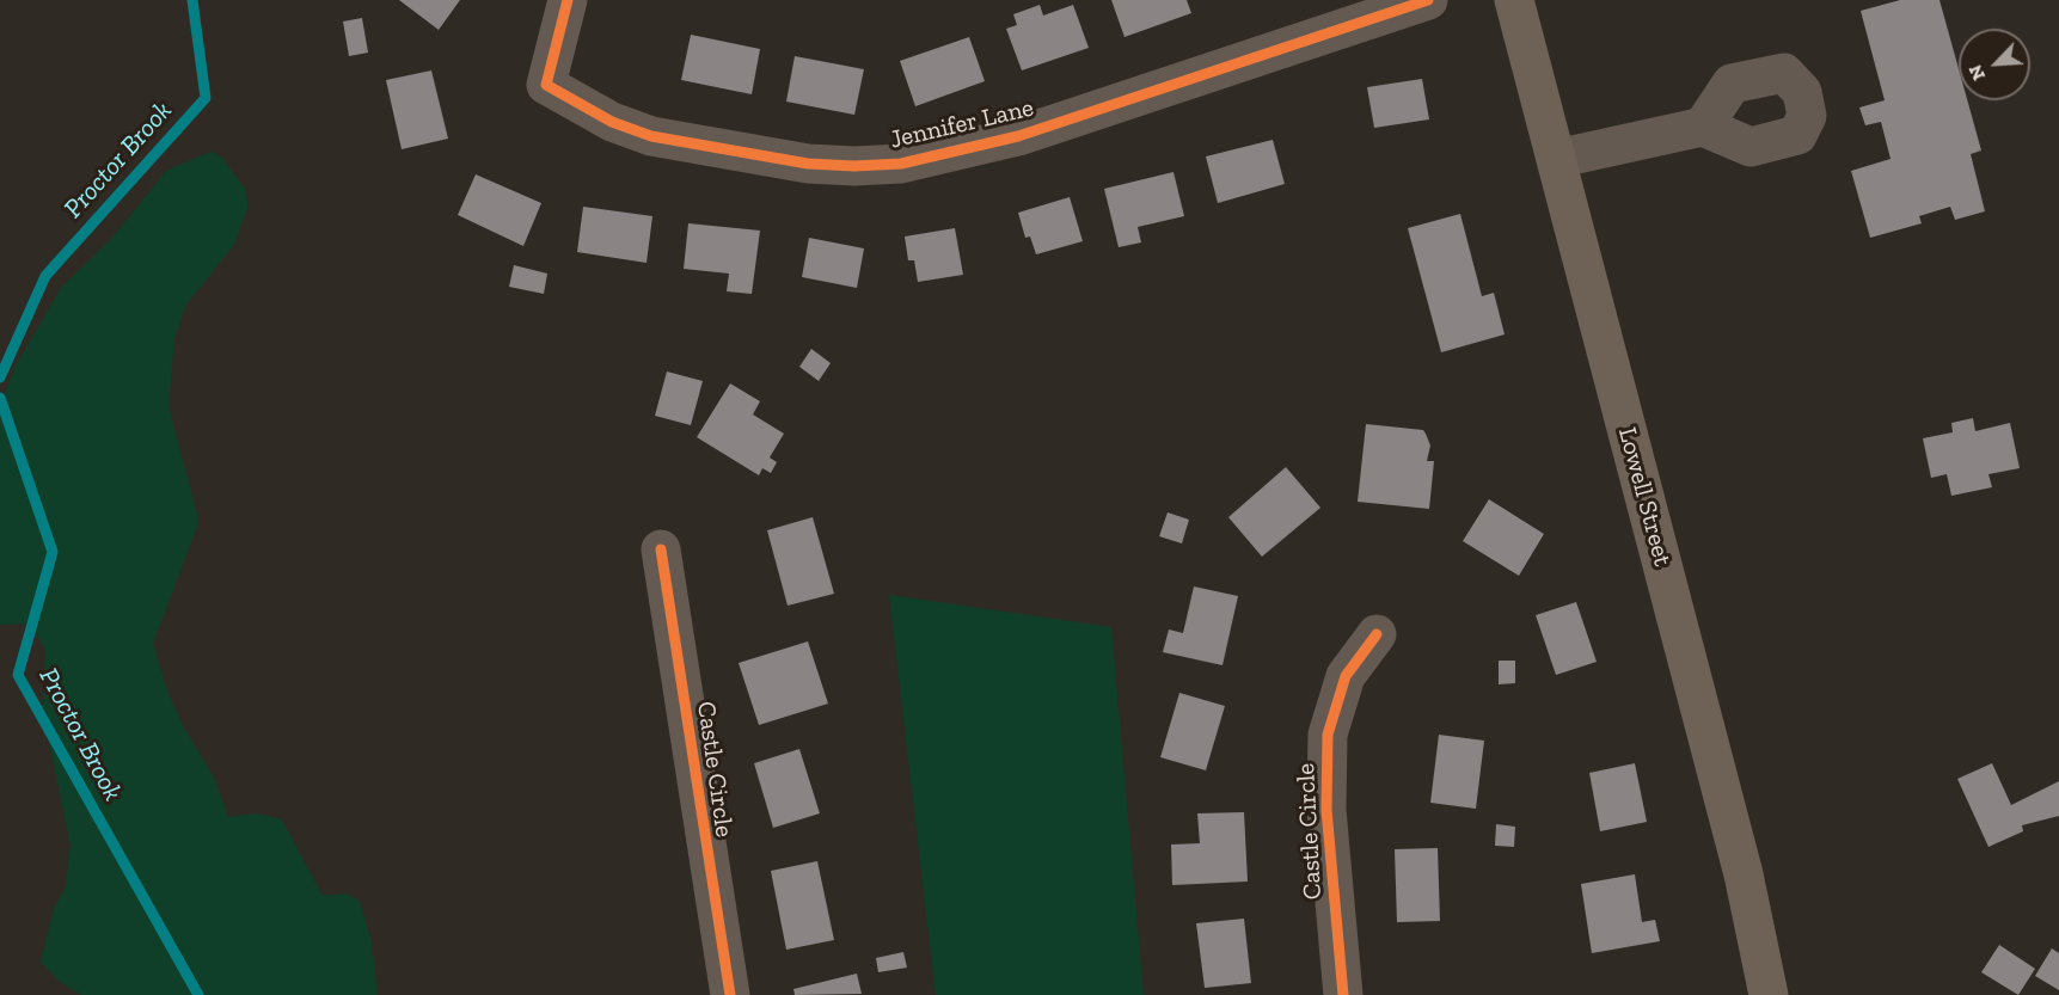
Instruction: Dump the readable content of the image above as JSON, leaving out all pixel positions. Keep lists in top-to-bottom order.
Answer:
{
  "streets": {
    "main road": ["Lowell Street"],
    "street": ["Jennifer Lane", "Castle Circle"]
  },
  "water": ["Proctor Brook"],
  "north": "bottom left"
}
